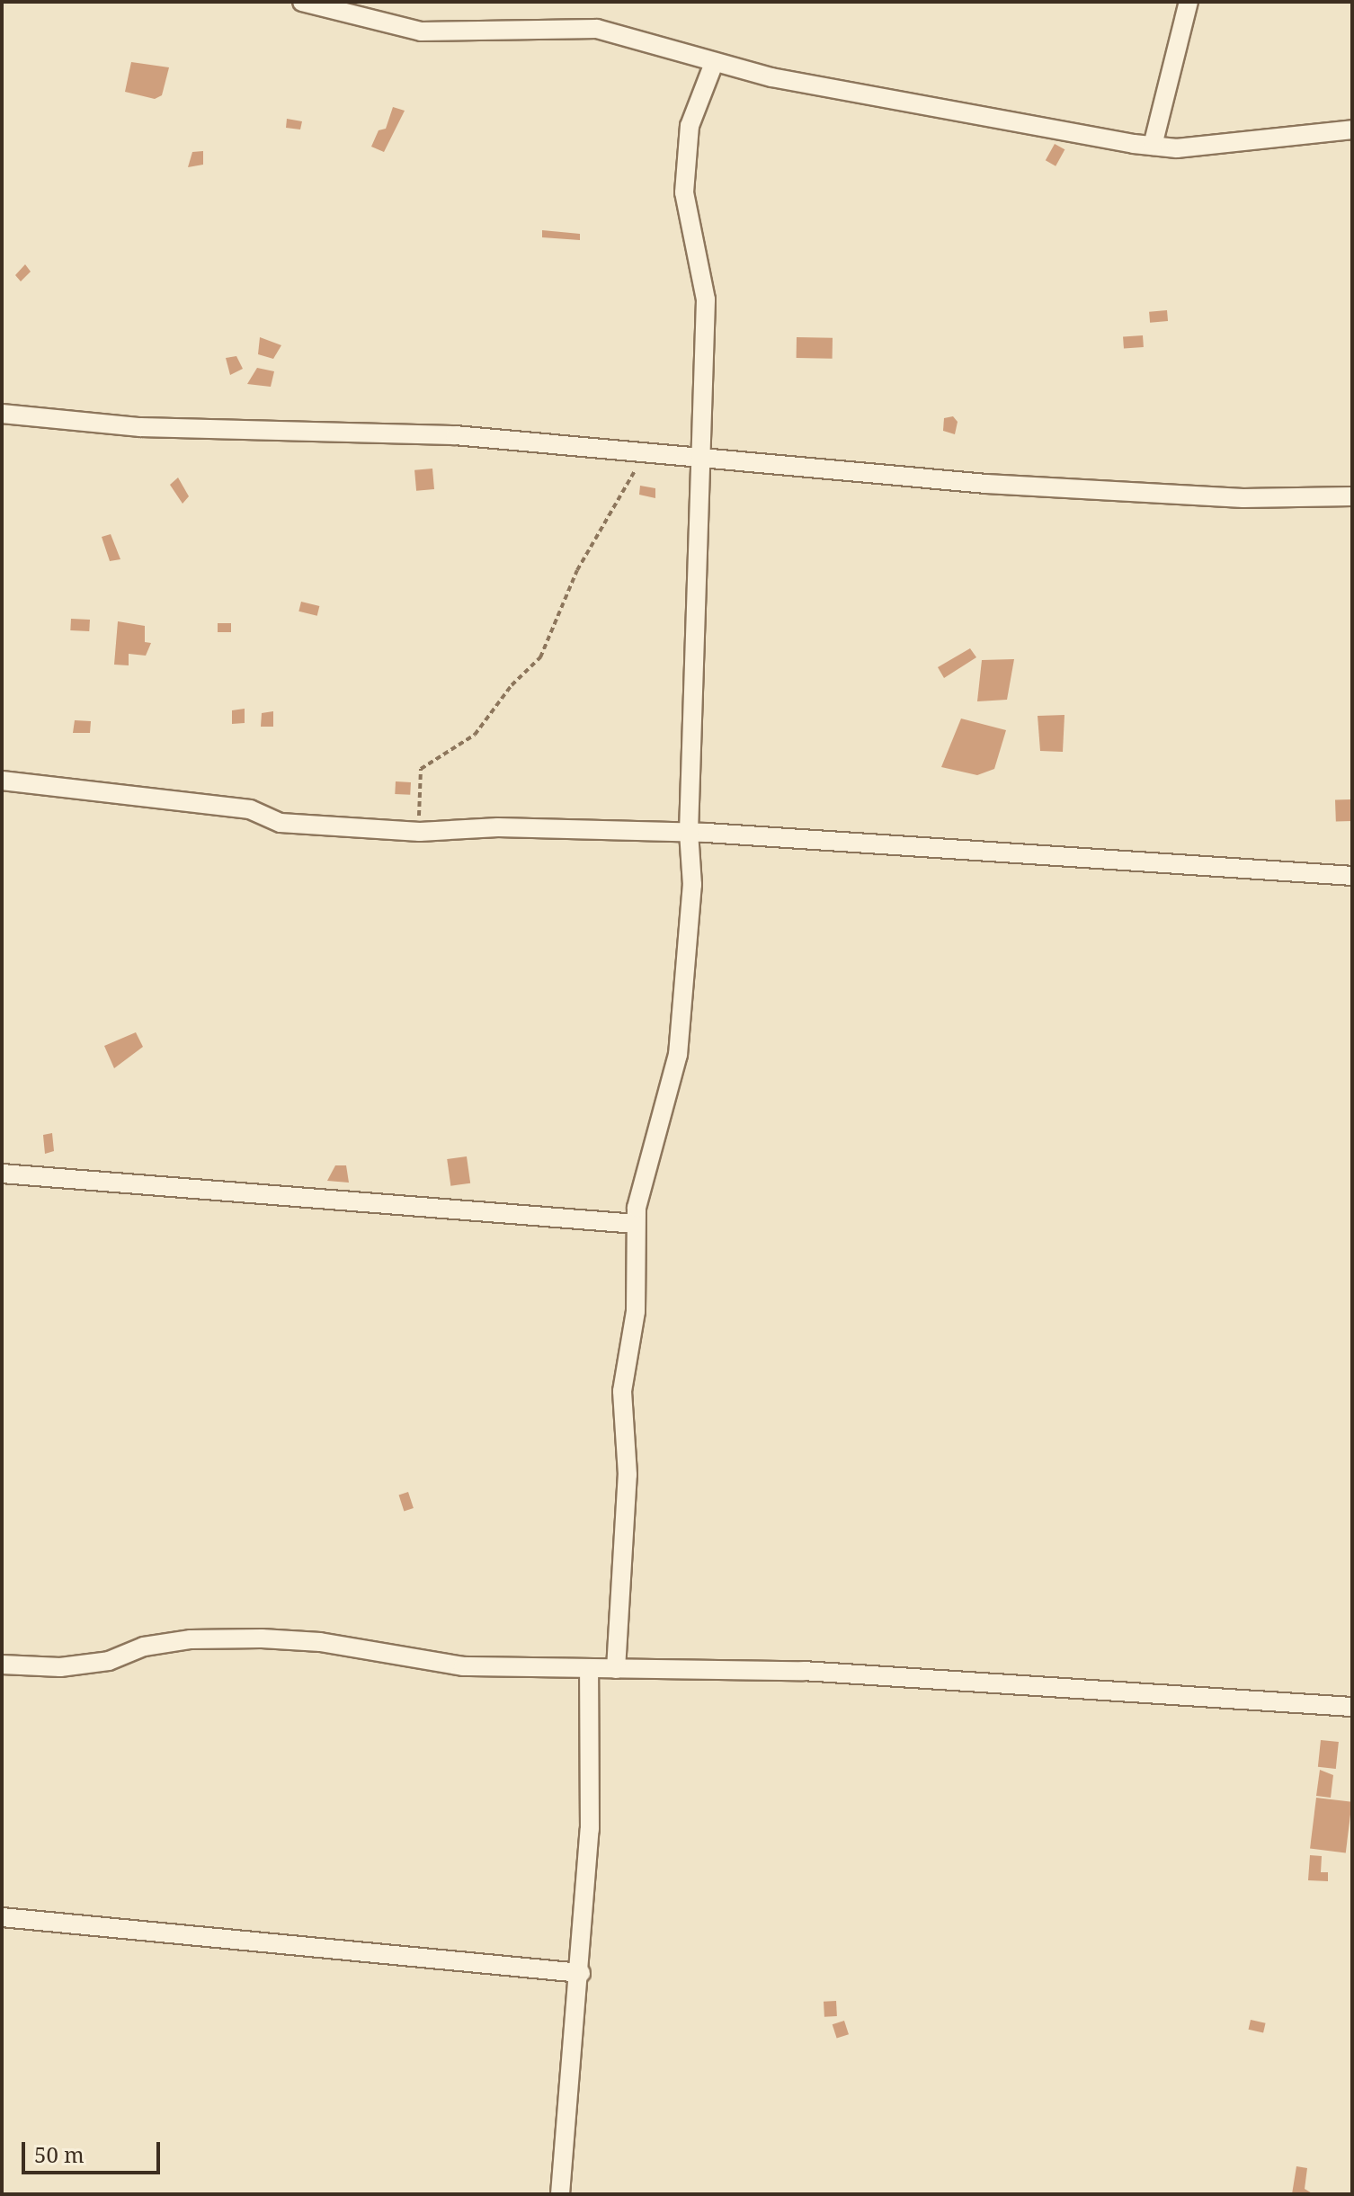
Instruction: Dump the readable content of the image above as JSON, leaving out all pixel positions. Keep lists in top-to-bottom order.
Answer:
{
  "scale_bar": "50 m"
}
